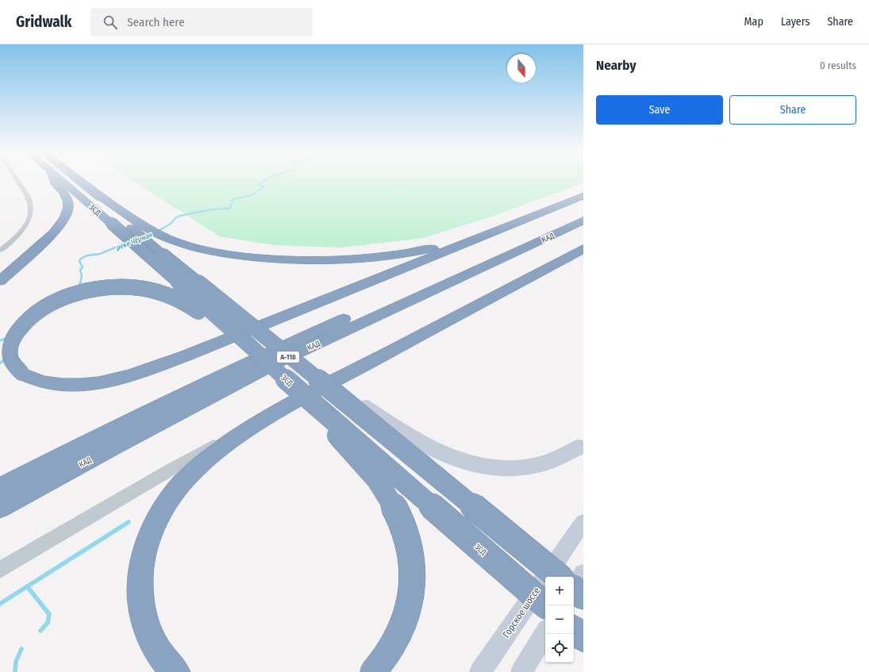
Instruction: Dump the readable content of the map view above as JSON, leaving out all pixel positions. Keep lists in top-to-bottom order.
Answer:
{
  "streets": {
    "highway": ["ЗСД", "КАД", "А-118"],
    "main road": ["Горское шоссе"]
  },
  "water": ["река Чёрная"],
  "north": "bottom",
  "page": {
    "header": "Gridwalk",
    "search": "Search here",
    "nav": ["Map", "Layers", "Share"],
    "heading": ["Nearby", "0 results"],
    "buttons": ["Save", "Share"],
    "map_buttons": ["+", "−"]
  }
}
